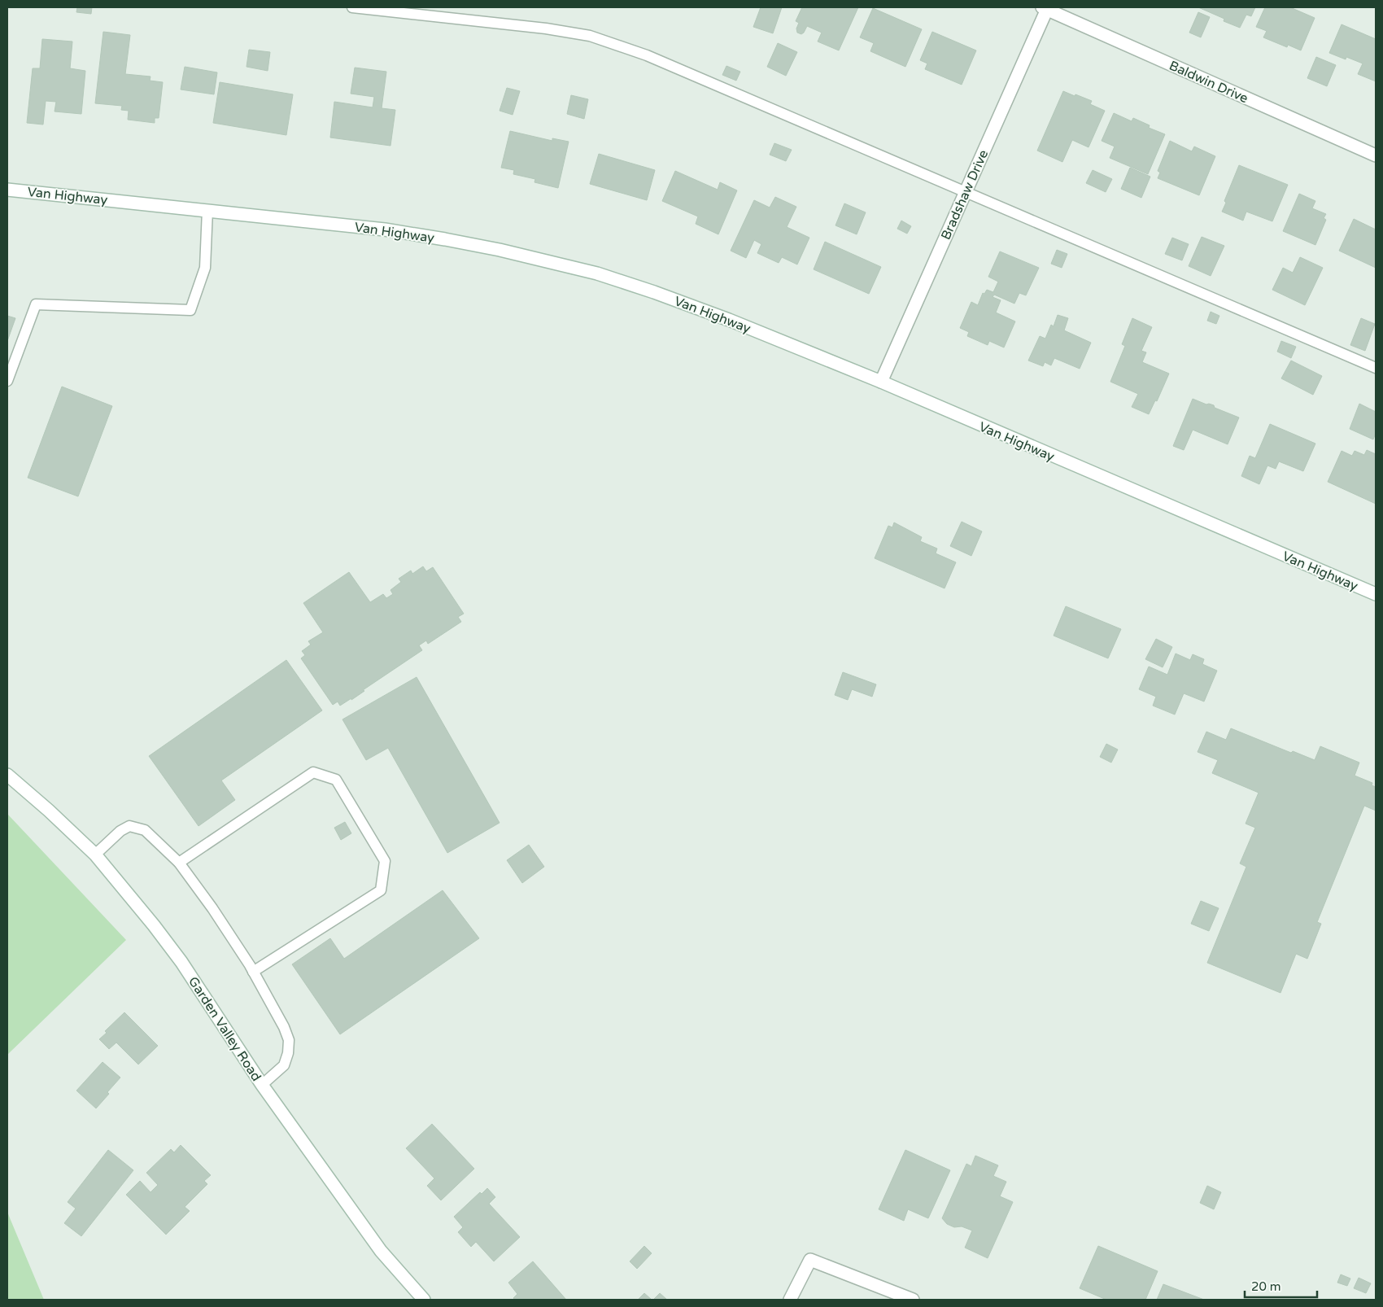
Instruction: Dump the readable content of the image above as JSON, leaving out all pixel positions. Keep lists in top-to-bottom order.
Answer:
{
  "streets": {
    "street": [
      "Baldwin Drive",
      "Bradshaw Drive",
      "Van Highway",
      "Garden Valley Road"
    ]
  },
  "crossings": [
    ["Baldwin Drive", "Bradshaw Drive"],
    ["Bradshaw Drive", "Van Highway"]
  ],
  "scale_bar": "20 m"
}
